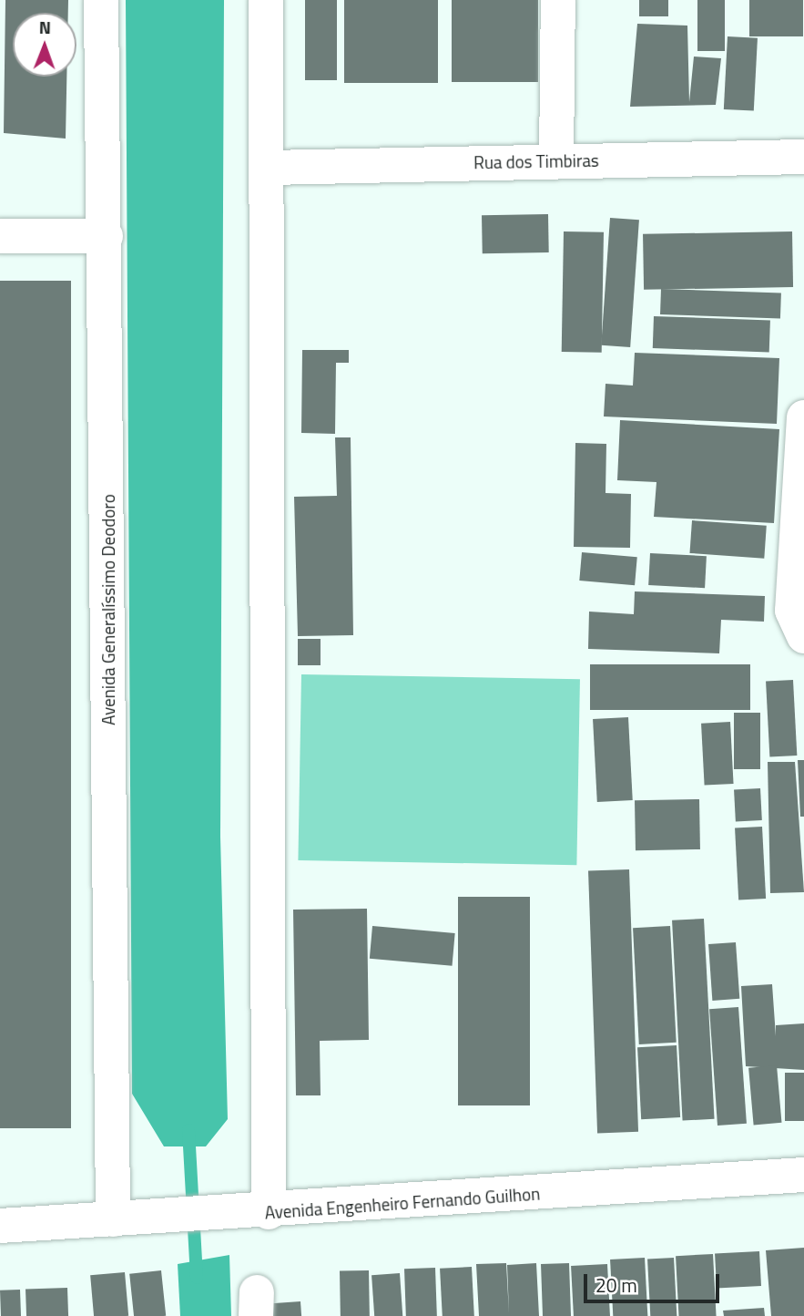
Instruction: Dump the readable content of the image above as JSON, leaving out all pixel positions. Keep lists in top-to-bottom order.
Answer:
{
  "streets": {
    "street": ["Rua dos Timbiras", "Avenida Generalíssimo Deodoro", "Avenida Engenheiro Fernando Guilhon"]
  },
  "crossings": [
    ["Avenida Generalíssimo Deodoro", "Avenida Engenheiro Fernando Guilhon"]
  ],
  "scale_bar": "20 m",
  "north": "top"
}
